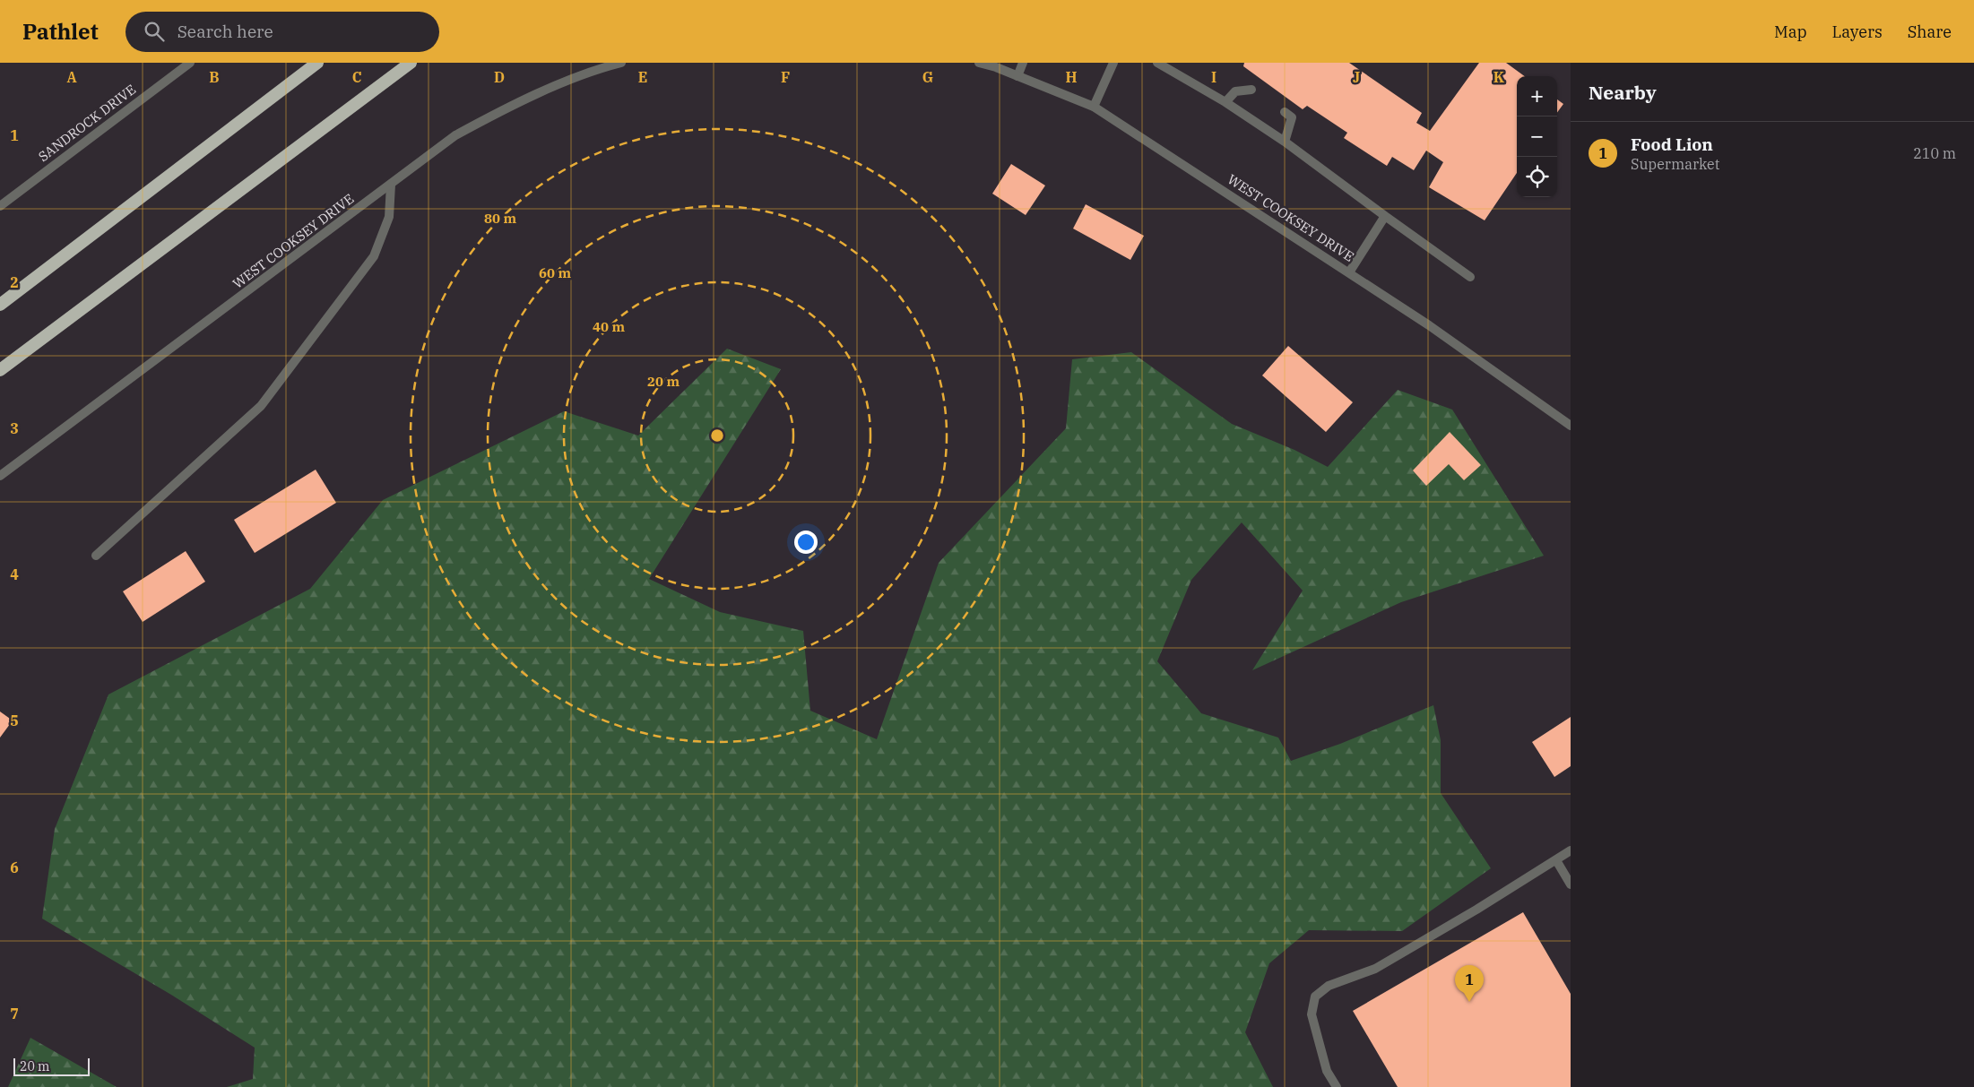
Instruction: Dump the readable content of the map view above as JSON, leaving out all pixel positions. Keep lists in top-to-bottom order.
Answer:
{
  "streets": {
    "street": ["SANDROCK DRIVE", "WEST COOKSEY DRIVE"]
  },
  "scale_bar": "20 m",
  "page": {
    "header": "Pathlet",
    "search": "Search here",
    "nav": ["Map", "Layers", "Share"],
    "heading": "Nearby",
    "map_buttons": ["+", "−"],
    "list": [
      {
        "mark": "1",
        "name": "Food Lion",
        "note": "Supermarket",
        "value": "210 m"
      }
    ],
    "pins": "1",
    "scale": "20 m"
  },
  "grid": {
    "columns": [
      "A",
      "B",
      "C",
      "D",
      "E",
      "F",
      "G",
      "H",
      "I",
      "J",
      "K"
    ],
    "rows": [
      "1",
      "2",
      "3",
      "4",
      "5",
      "6",
      "7"
    ]
  },
  "rings": [
    "80 m",
    "60 m",
    "40 m",
    "20 m"
  ]
}
